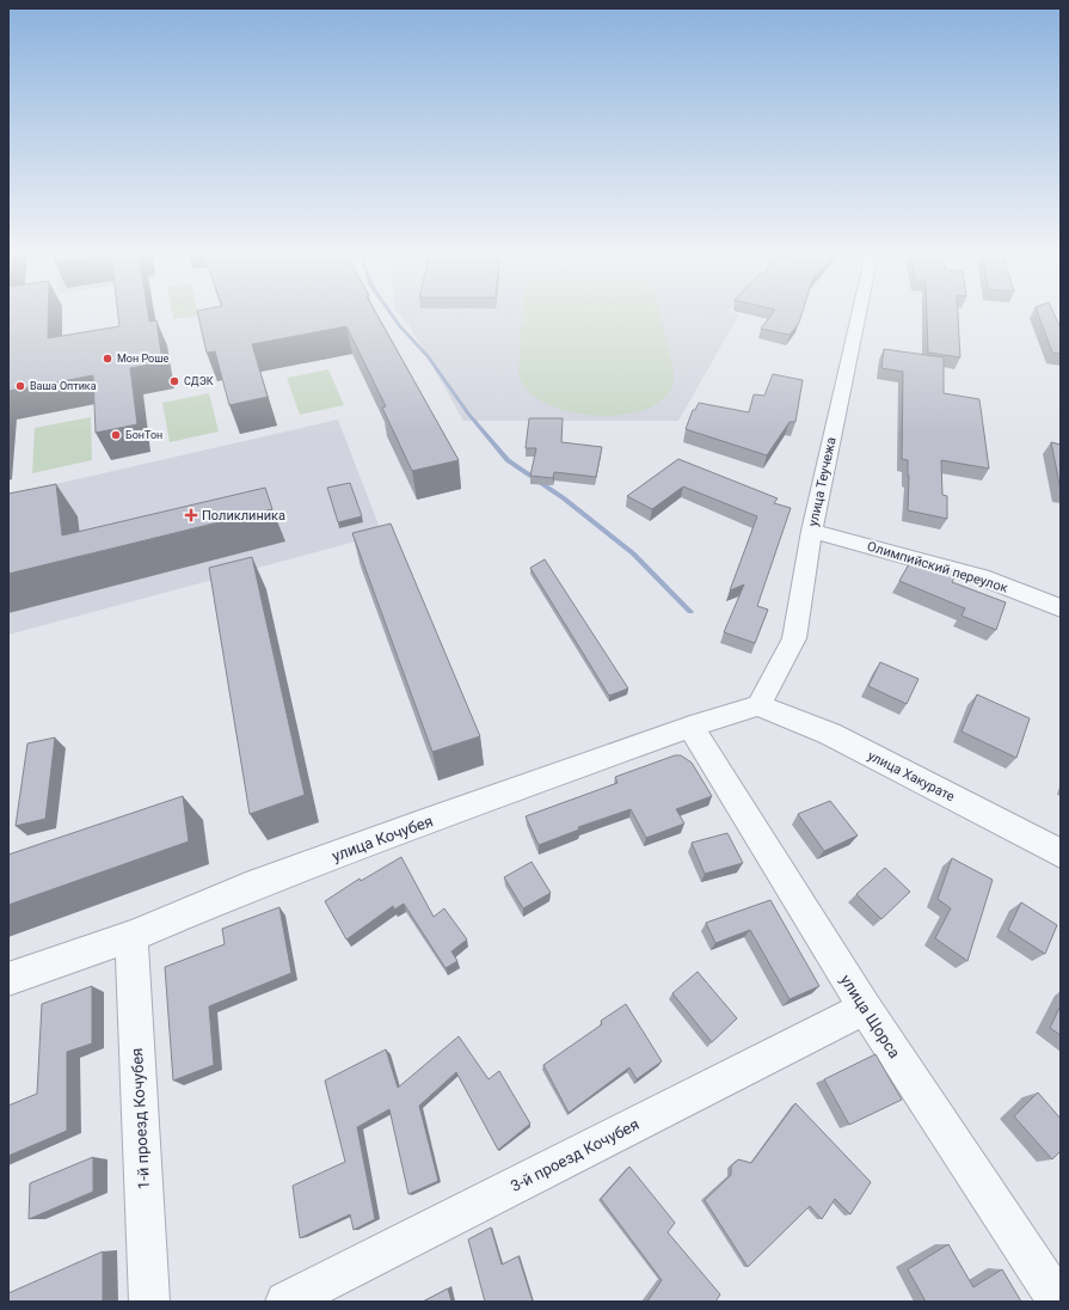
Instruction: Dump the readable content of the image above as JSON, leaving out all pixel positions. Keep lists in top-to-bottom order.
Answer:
{
  "streets": {
    "street": [
      "улица Теучежа",
      "Олимпийский переулок",
      "улица Хакурате",
      "улица Кочубея",
      "улица Щорса",
      "1-й проезд Кочубея",
      "3-й проезд Кочубея"
    ]
  },
  "crossings": [
    ["улица Теучежа", "Олимпийский переулок"],
    ["улица Теучежа", "улица Хакурате"],
    ["улица Теучежа", "улица Кочубея"],
    ["улица Хакурате", "улица Кочубея"],
    ["улица Кочубея", "улица Щорса"],
    ["улица Кочубея", "1-й проезд Кочубея"],
    ["улица Щорса", "3-й проезд Кочубея"]
  ],
  "places": {
    "other": [
      "Мон Роше",
      "СДЭК",
      "Ваша Оптика",
      "БонТон"
    ],
    "health": ["Поликлиника"]
  }
}
